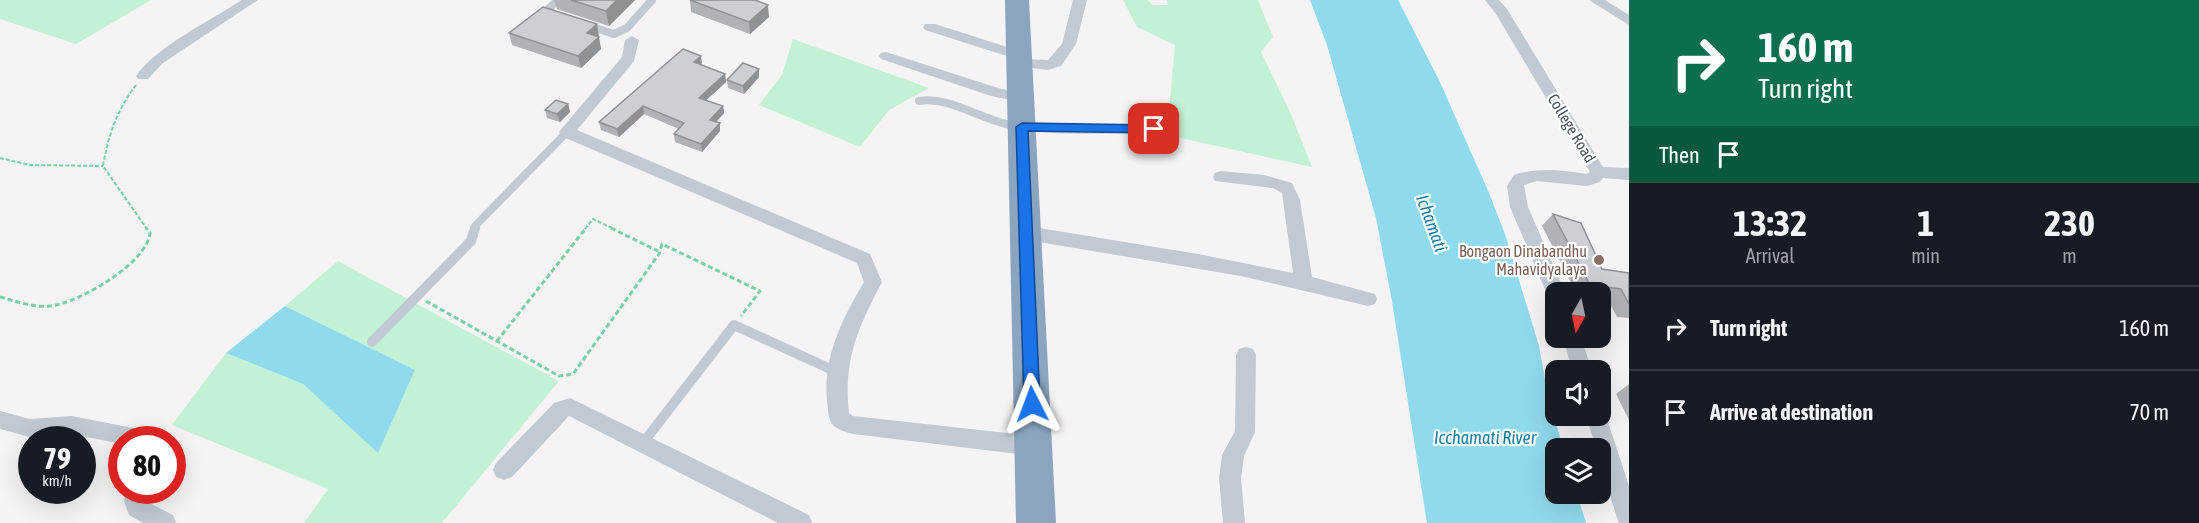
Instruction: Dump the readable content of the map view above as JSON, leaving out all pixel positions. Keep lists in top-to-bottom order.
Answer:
{
  "streets": {
    "street": ["College Road"]
  },
  "water": ["Ichamati", "Icchamati River"],
  "places": ["Bongaon Dinabandhu Mahavidyalaya"],
  "north": "bottom",
  "page": {
    "turn": ["160 m", "Turn right"],
    "then": "Then",
    "eta": [
      "13:32",
      "Arrival",
      "1",
      "min",
      "230",
      "m"
    ],
    "list": [
      {
        "name": "Turn right",
        "value": "160 m"
      },
      {
        "name": "Arrive at destination",
        "value": "70 m"
      }
    ],
    "speed": "79 km/h",
    "limit": "80"
  }
}
